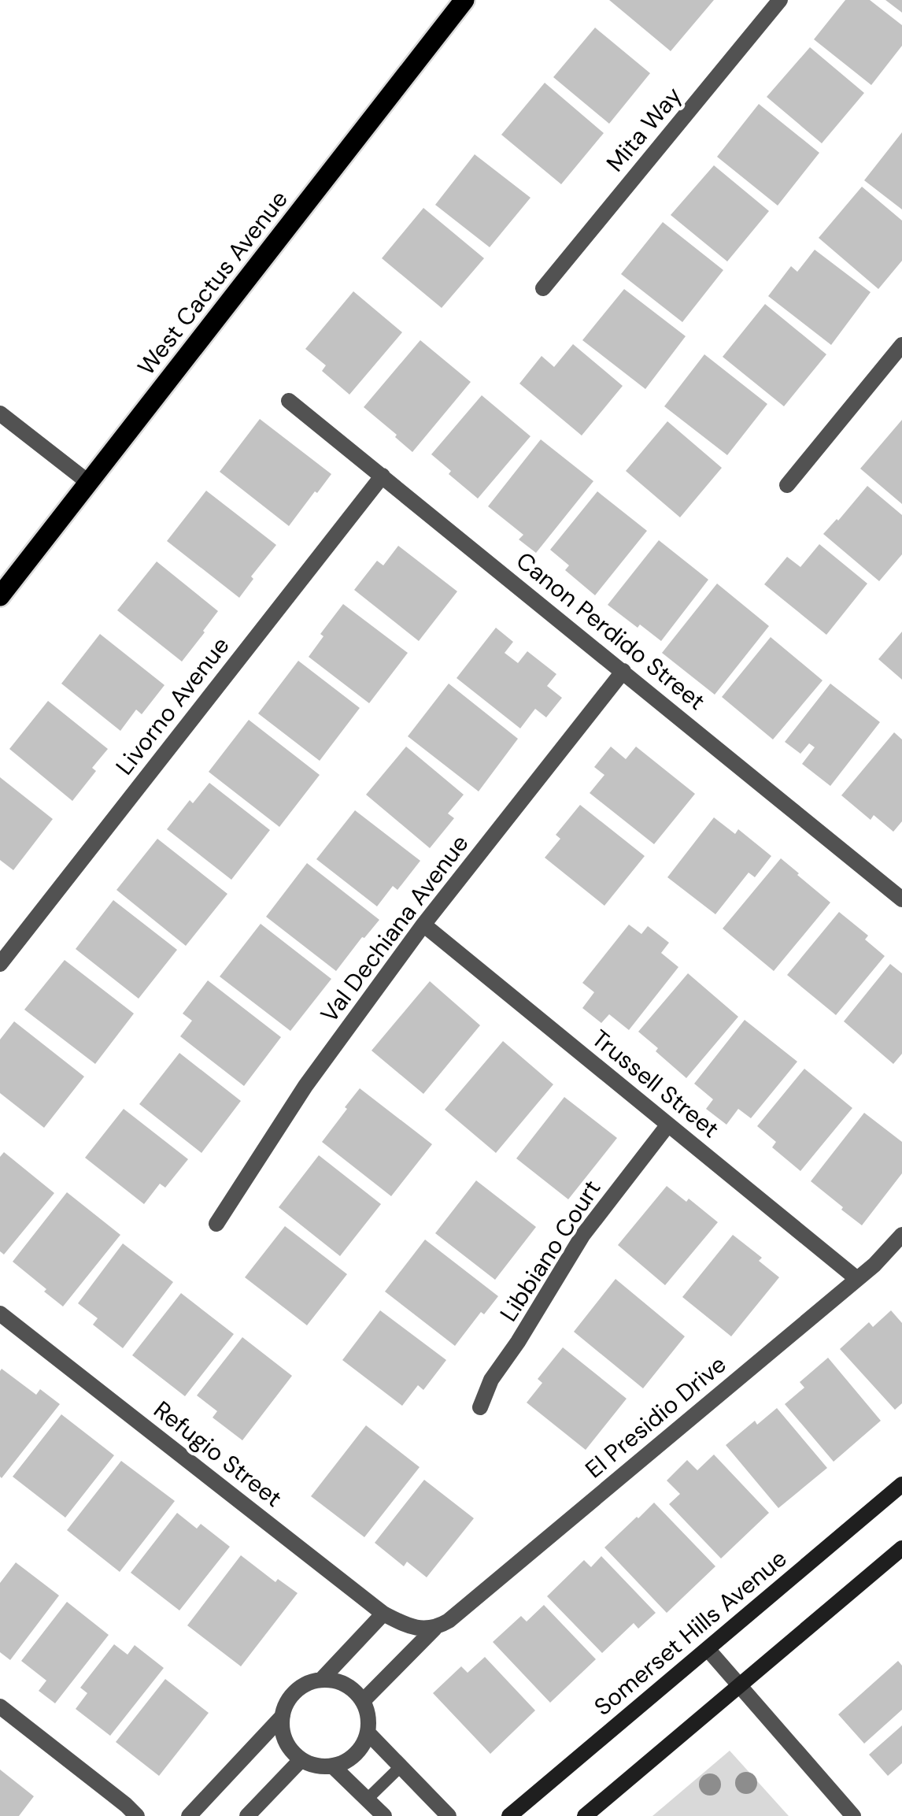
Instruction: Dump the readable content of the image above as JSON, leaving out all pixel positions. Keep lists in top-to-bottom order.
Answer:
{
  "streets": {
    "main road": ["West Cactus Avenue", "Somerset Hills Avenue"],
    "street": [
      "Mita Way",
      "Canon Perdido Street",
      "Livorno Avenue",
      "Val Dechiana Avenue",
      "Trussell Street",
      "Libbiano Court",
      "El Presidio Drive",
      "Refugio Street"
    ]
  },
  "crossings": [
    ["Canon Perdido Street", "Livorno Avenue"],
    ["Canon Perdido Street", "Val Dechiana Avenue"],
    ["Val Dechiana Avenue", "Trussell Street"],
    ["Trussell Street", "Libbiano Court"],
    ["Trussell Street", "El Presidio Drive"],
    ["El Presidio Drive", "Refugio Street"]
  ]
}
